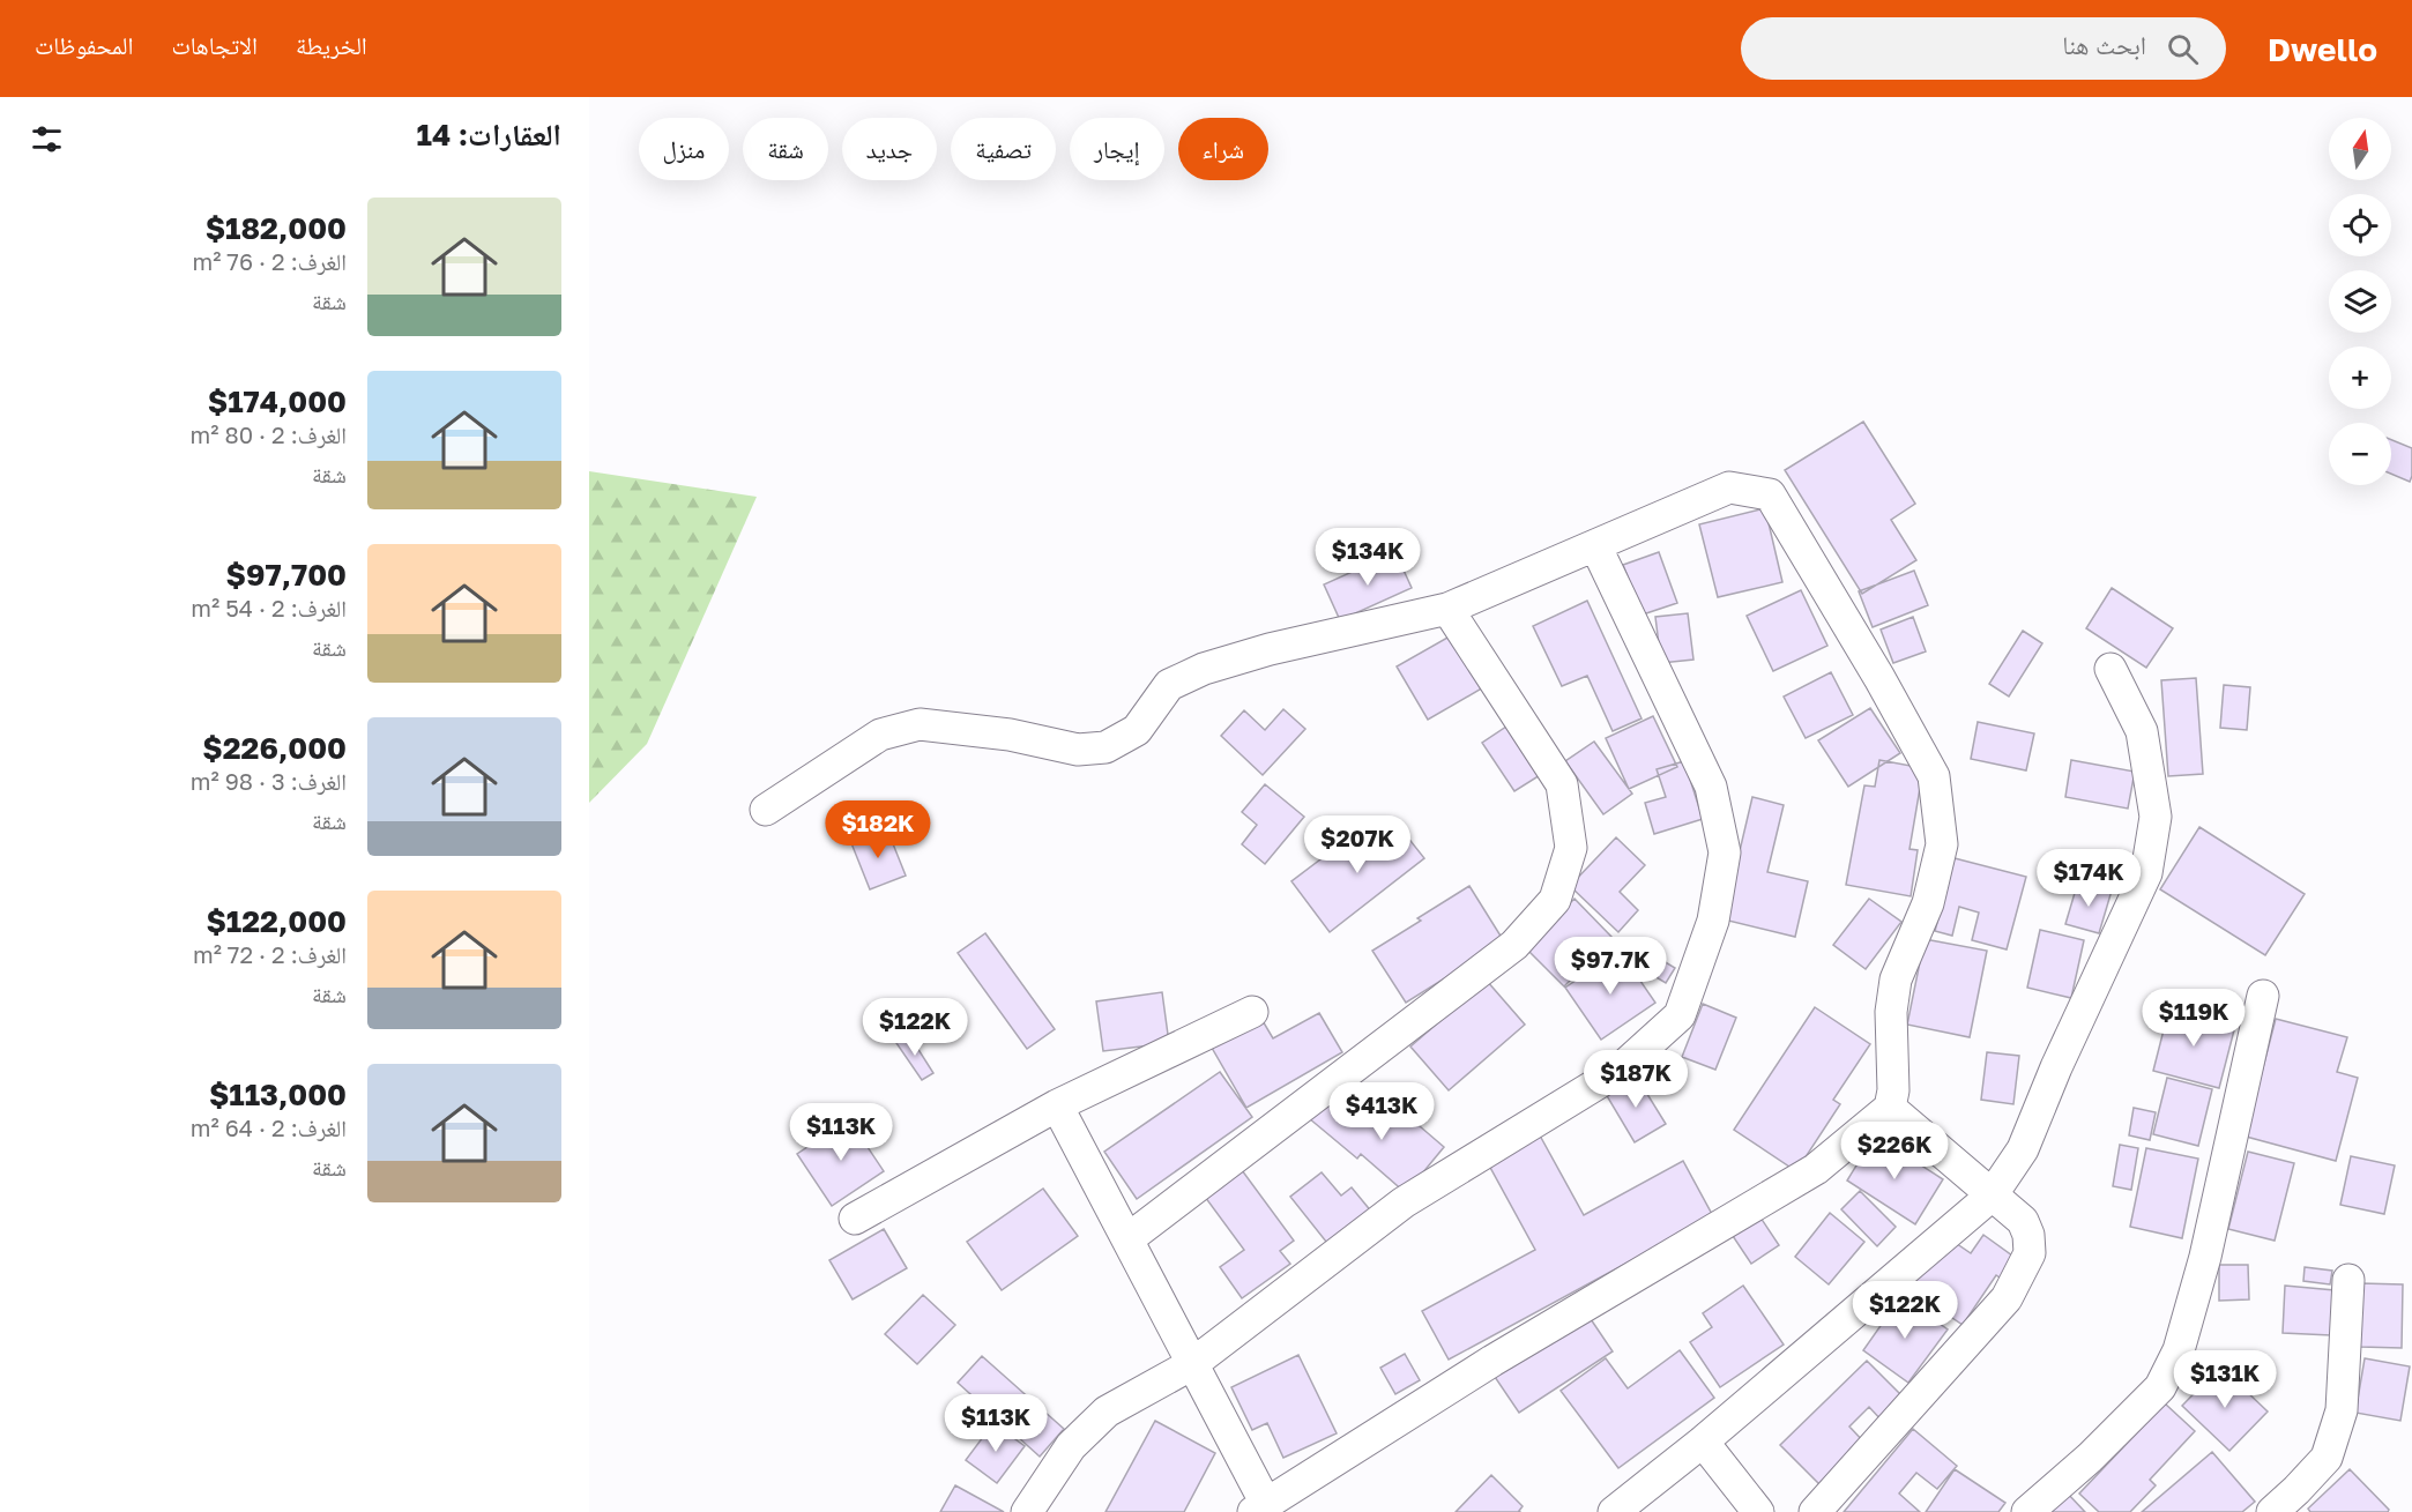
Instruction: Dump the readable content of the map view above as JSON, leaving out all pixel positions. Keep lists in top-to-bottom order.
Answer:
{
  "north": "top",
  "page": {
    "header": "Dwello",
    "search": "ابحث هنا",
    "nav": ["الخريطة", "الاتجاهات", "المحفوظات"],
    "heading": "العقارات: 14",
    "map_buttons": ["+", "−"],
    "chip": [
      "شراء",
      "إيجار",
      "تصفية",
      "جديد",
      "شقة",
      "منزل"
    ],
    "list": [
      {
        "name": "$182,000",
        "note": "الغرف: 2 · 76 m² · شقة"
      },
      {
        "name": "$174,000",
        "note": "الغرف: 2 · 80 m² · شقة"
      },
      {
        "name": "$97,700",
        "note": "الغرف: 2 · 54 m² · شقة"
      },
      {
        "name": "$226,000",
        "note": "الغرف: 3 · 98 m² · شقة"
      },
      {
        "name": "$122,000",
        "note": "الغرف: 2 · 72 m² · شقة"
      },
      {
        "name": "$113,000",
        "note": "الغرف: 2 · 64 m² · شقة"
      }
    ],
    "price": [
      "$134K",
      "$182K",
      "$207K",
      "$174K",
      "$97.7K",
      "$119K",
      "$122K",
      "$187K",
      "$413K",
      "$113K",
      "$226K",
      "$122K",
      "$131K",
      "$113K"
    ]
  }
}
